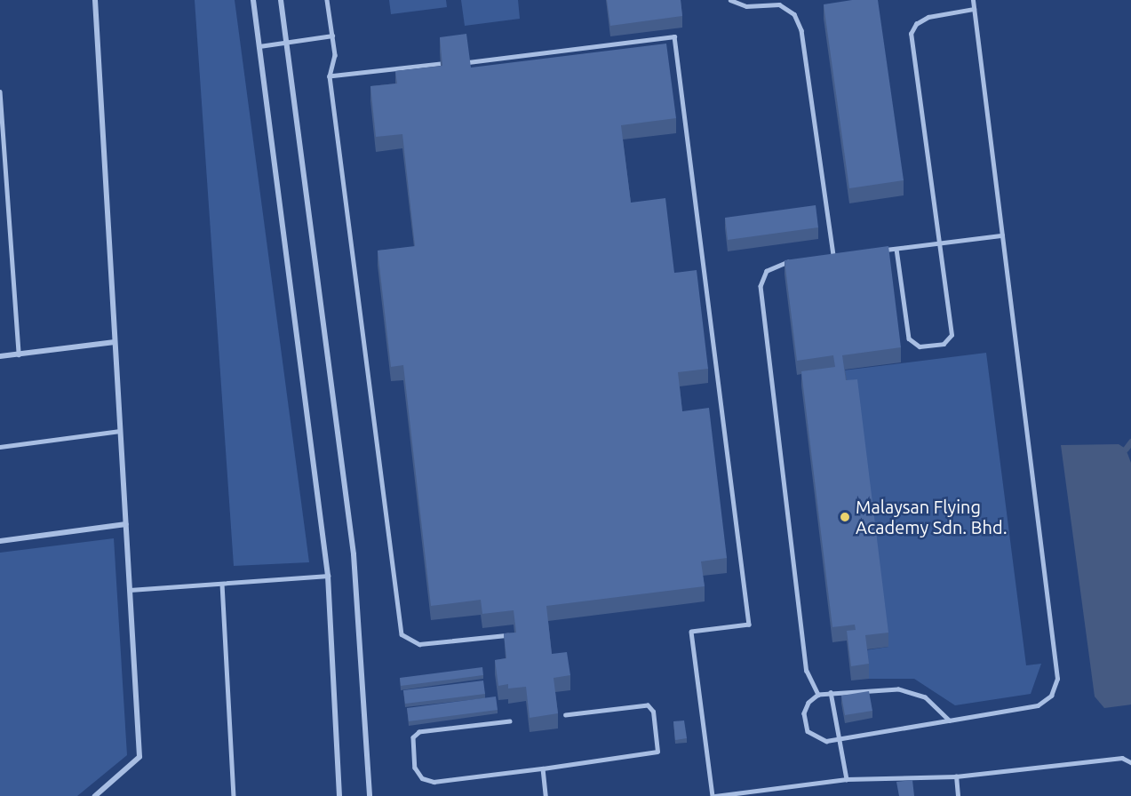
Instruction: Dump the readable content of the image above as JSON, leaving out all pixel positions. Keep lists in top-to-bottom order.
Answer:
{
  "places": ["Malaysan Flying Academy Sdn. Bhd."]
}
